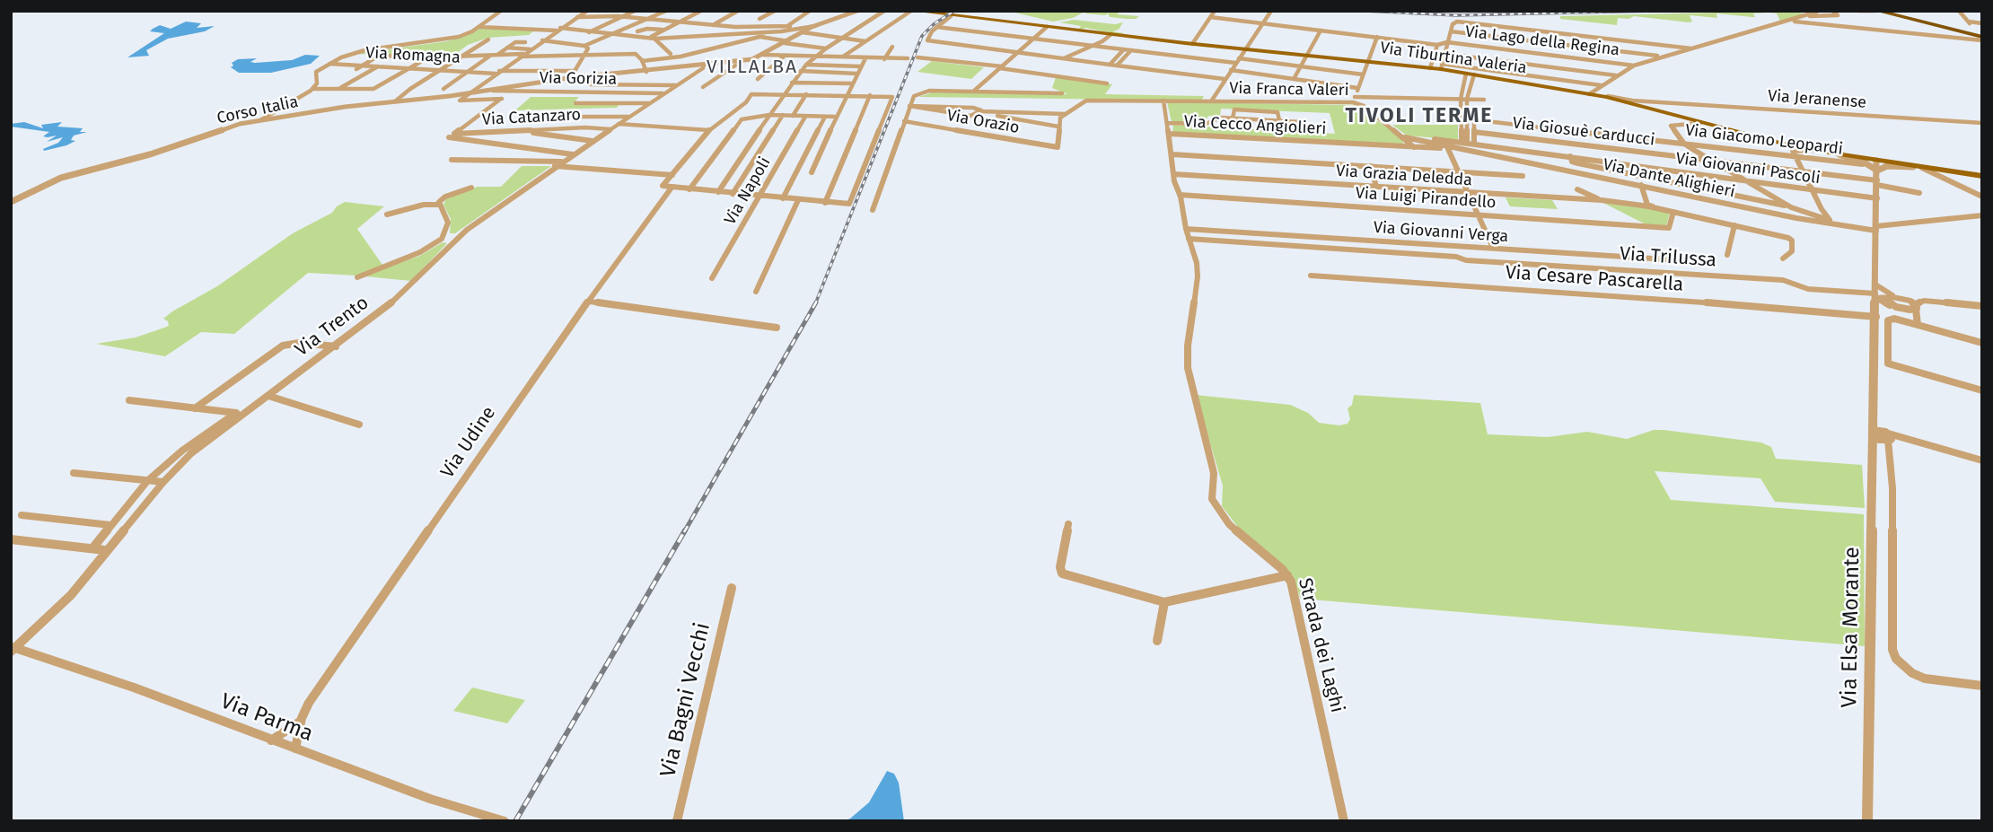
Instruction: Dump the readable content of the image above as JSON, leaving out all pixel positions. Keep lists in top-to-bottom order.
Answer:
{
  "streets": {
    "main road": ["Via Tiburtina Valeria"],
    "street": [
      "Via Lago della Regina",
      "Via Romagna",
      "Via Gorizia",
      "Via Franca Valeri",
      "Via Jeranense",
      "Corso Italia",
      "Via Catanzaro",
      "Via Orazio",
      "Via Cecco Angiolieri",
      "Via Giosuè Carducci",
      "Via Giacomo Leopardi",
      "Via Giovanni Pascoli",
      "Via Grazia Deledda",
      "Via Dante Alighieri",
      "Via Napoli",
      "Via Luigi Pirandello",
      "Via Giovanni Verga",
      "Via Trilussa",
      "Via Cesare Pascarella",
      "Via Trento",
      "Via Udine",
      "Via Elsa Morante",
      "Strada dei Laghi",
      "Via Bagni Vecchi",
      "Via Parma"
    ]
  },
  "crossings": [
    ["Via Tiburtina Valeria", "Via Jeranense"],
    ["Via Tiburtina Valeria", "Via Elsa Morante"],
    ["Via Gorizia", "Corso Italia"],
    ["Via Gorizia", "Via Trento"],
    ["Via Franca Valeri", "Via Cecco Angiolieri"],
    ["Via Franca Valeri", "Via Giovanni Pascoli"],
    ["Via Franca Valeri", "Via Dante Alighieri"],
    ["Via Franca Valeri", "Strada dei Laghi"],
    ["Corso Italia", "Via Trento"],
    ["Via Catanzaro", "Via Trento"],
    ["Via Cecco Angiolieri", "Via Dante Alighieri"],
    ["Via Cecco Angiolieri", "Strada dei Laghi"],
    ["Via Giosuè Carducci", "Via Giacomo Leopardi"],
    ["Via Giosuè Carducci", "Via Elsa Morante"],
    ["Via Giovanni Pascoli", "Via Dante Alighieri"],
    ["Via Giovanni Pascoli", "Via Elsa Morante"],
    ["Via Grazia Deledda", "Via Luigi Pirandello"],
    ["Via Grazia Deledda", "Strada dei Laghi"],
    ["Via Dante Alighieri", "Via Elsa Morante"],
    ["Via Luigi Pirandello", "Strada dei Laghi"],
    ["Via Giovanni Verga", "Strada dei Laghi"],
    ["Via Trilussa", "Via Elsa Morante"],
    ["Via Trilussa", "Strada dei Laghi"],
    ["Via Cesare Pascarella", "Via Elsa Morante"],
    ["Via Trento", "Via Parma"],
    ["Via Udine", "Via Parma"]
  ],
  "districts": ["VILLALBA", "TIVOLI TERME"]
}
